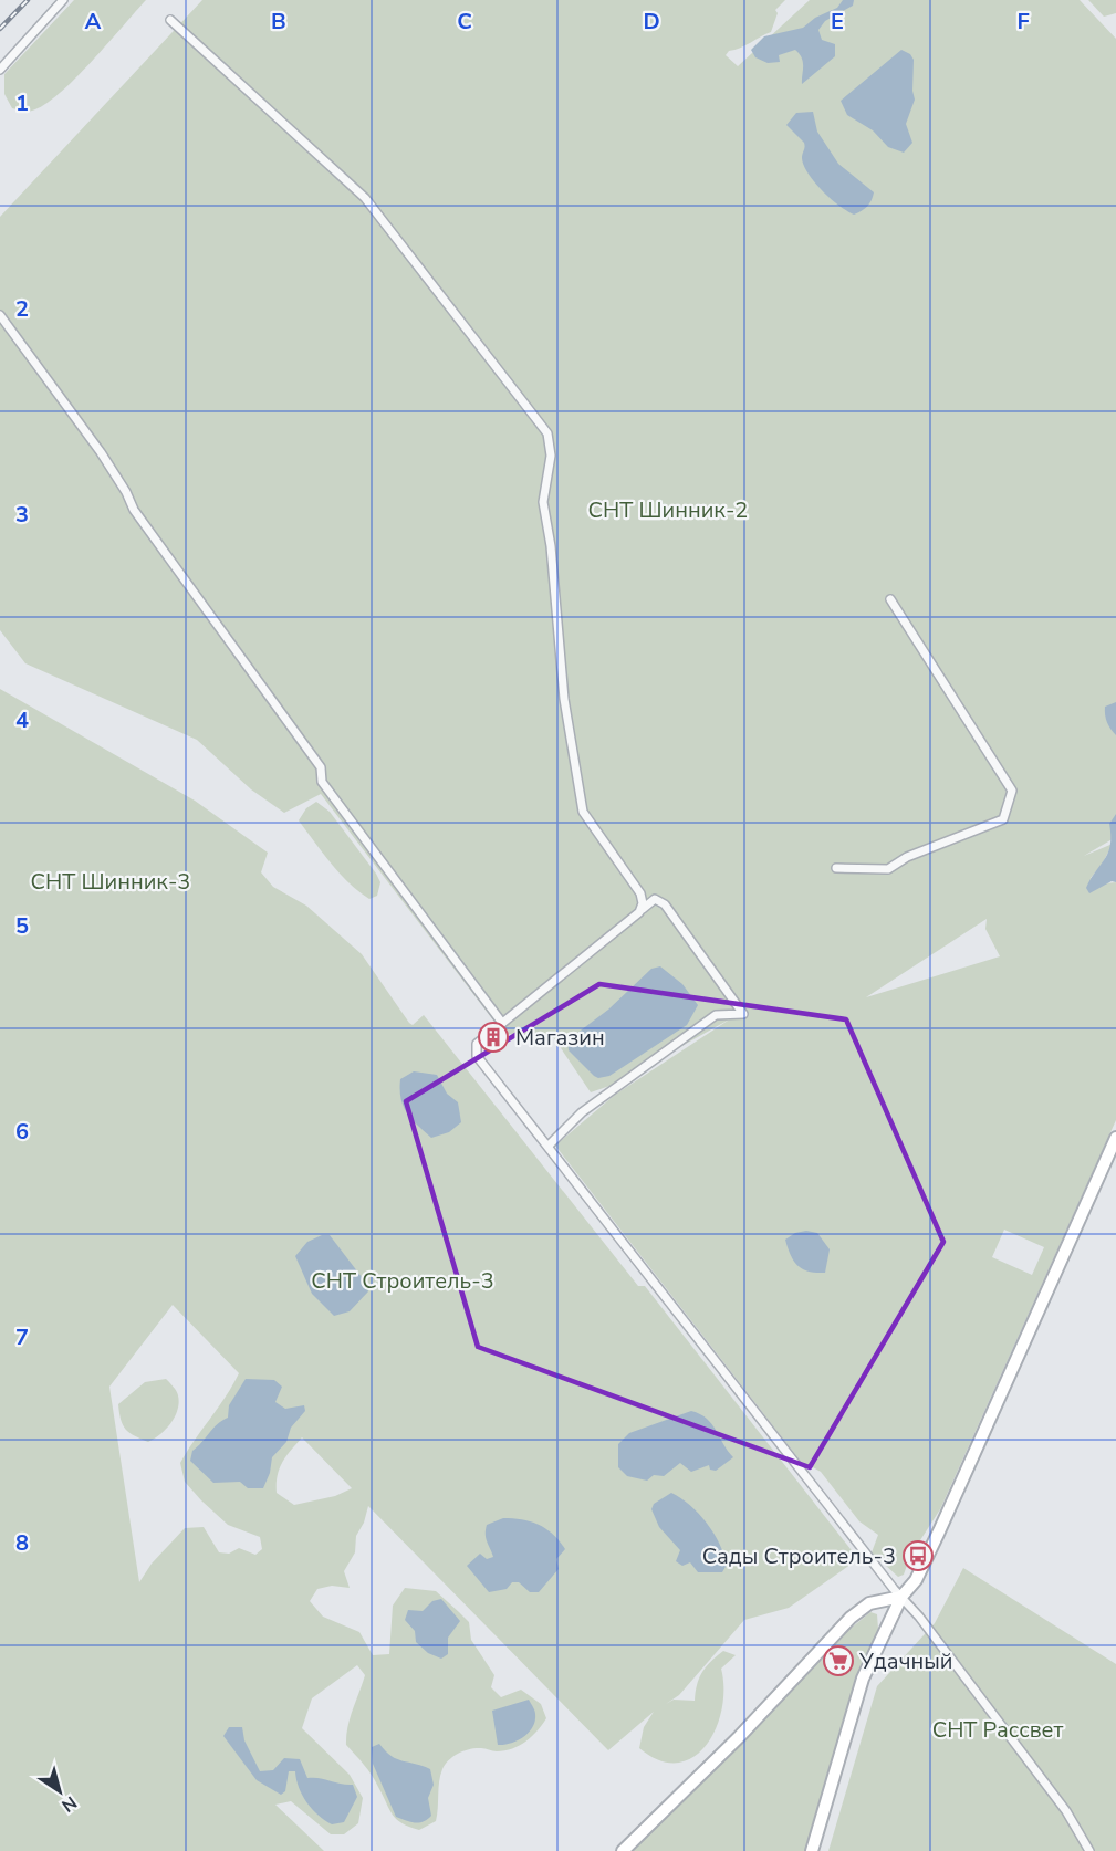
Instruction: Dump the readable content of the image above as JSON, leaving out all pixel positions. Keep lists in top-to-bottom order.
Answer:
{
  "parks": [
    "СНТ Шинник-2",
    "СНТ Шинник-3",
    "СНТ Строитель-3",
    "СНТ Рассвет"
  ],
  "places": {
    "building": ["Магазин"],
    "bus stop": ["Сады Строитель-3"],
    "supermarket": ["Удачный"]
  },
  "north": "bottom right",
  "grid": {
    "columns": [
      "A",
      "B",
      "C",
      "D",
      "E",
      "F"
    ],
    "rows": [
      "1",
      "2",
      "3",
      "4",
      "5",
      "6",
      "7",
      "8"
    ]
  }
}
